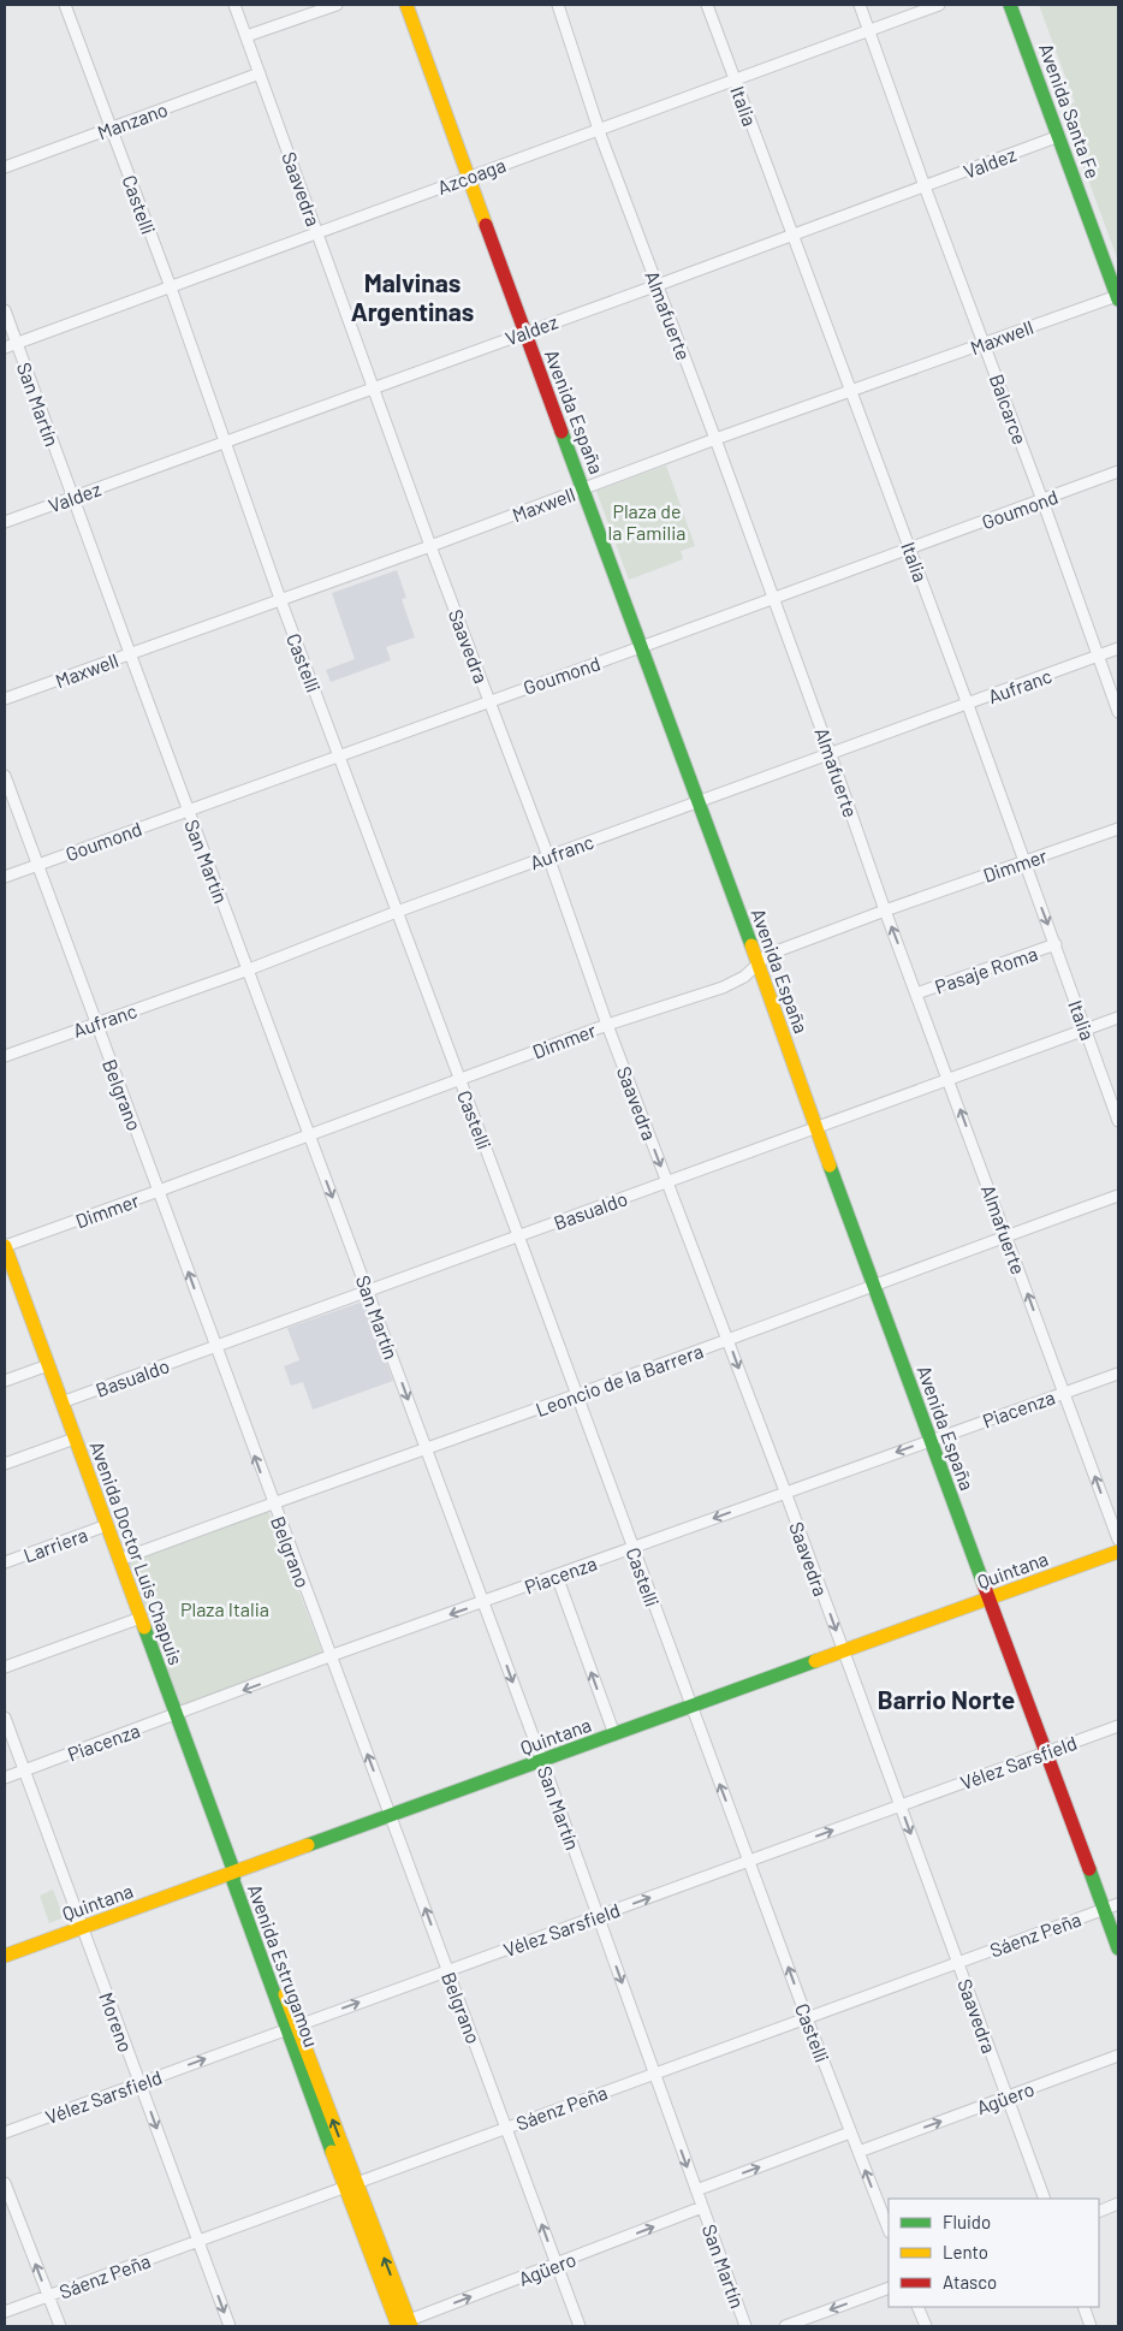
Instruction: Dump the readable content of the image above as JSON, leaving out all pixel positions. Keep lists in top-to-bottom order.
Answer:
{
  "streets": {
    "main road": [
      "Avenida Santa Fe",
      "Avenida España",
      "Avenida Doctor Luis Chapuis",
      "Quintana",
      "Avenida Estrugamou"
    ],
    "street": [
      "Italia",
      "Manzano",
      "Valdez",
      "Azcoaga",
      "Saavedra",
      "Castelli",
      "Almafuerte",
      "Maxwell",
      "San Martín",
      "Balcarce",
      "Goumond",
      "Aufranc",
      "Dimmer",
      "Pasaje Roma",
      "Belgrano",
      "Basualdo",
      "Leoncio de la Barrera",
      "Piacenza",
      "Larriera",
      "Vélez Sarsfield",
      "Sáenz Peña",
      "Moreno",
      "Agüero"
    ]
  },
  "crossings": [
    ["Italia", "Valdez"],
    ["Italia", "Azcoaga"],
    ["Italia", "Maxwell"],
    ["Italia", "Goumond"],
    ["Italia", "Aufranc"],
    ["Italia", "Dimmer"],
    ["Italia", "Pasaje Roma"],
    ["Italia", "Basualdo"],
    ["Avenida Santa Fe", "Valdez"],
    ["Avenida Santa Fe", "Maxwell"],
    ["Manzano", "Saavedra"],
    ["Manzano", "Castelli"],
    ["Valdez", "Saavedra"],
    ["Valdez", "Castelli"],
    ["Valdez", "Almafuerte"],
    ["Valdez", "San Martín"],
    ["Valdez", "Balcarce"],
    ["Valdez", "Avenida España"],
    ["Azcoaga", "Saavedra"],
    ["Azcoaga", "Castelli"],
    ["Azcoaga", "Almafuerte"],
    ["Azcoaga", "San Martín"],
    ["Azcoaga", "Balcarce"],
    ["Azcoaga", "Avenida España"],
    ["Saavedra", "Maxwell"],
    ["Saavedra", "Goumond"],
    ["Saavedra", "Aufranc"],
    ["Saavedra", "Dimmer"],
    ["Saavedra", "Basualdo"],
    ["Saavedra", "Leoncio de la Barrera"],
    ["Saavedra", "Piacenza"],
    ["Saavedra", "Quintana"],
    ["Saavedra", "Vélez Sarsfield"],
    ["Saavedra", "Sáenz Peña"],
    ["Saavedra", "Agüero"],
    ["Castelli", "Maxwell"],
    ["Castelli", "Goumond"],
    ["Castelli", "Aufranc"],
    ["Castelli", "Dimmer"],
    ["Castelli", "Basualdo"],
    ["Castelli", "Leoncio de la Barrera"],
    ["Castelli", "Piacenza"],
    ["Castelli", "Quintana"],
    ["Castelli", "Vélez Sarsfield"],
    ["Castelli", "Sáenz Peña"],
    ["Castelli", "Agüero"],
    ["Almafuerte", "Maxwell"],
    ["Almafuerte", "Goumond"],
    ["Almafuerte", "Aufranc"],
    ["Almafuerte", "Dimmer"],
    ["Almafuerte", "Pasaje Roma"],
    ["Almafuerte", "Basualdo"],
    ["Almafuerte", "Leoncio de la Barrera"],
    ["Almafuerte", "Piacenza"],
    ["Maxwell", "San Martín"],
    ["Maxwell", "Balcarce"],
    ["Maxwell", "Avenida España"],
    ["San Martín", "Goumond"],
    ["San Martín", "Aufranc"],
    ["San Martín", "Dimmer"],
    ["San Martín", "Basualdo"],
    ["San Martín", "Leoncio de la Barrera"],
    ["San Martín", "Piacenza"],
    ["San Martín", "Quintana"],
    ["San Martín", "Vélez Sarsfield"],
    ["San Martín", "Sáenz Peña"],
    ["San Martín", "Agüero"],
    ["Balcarce", "Goumond"],
    ["Balcarce", "Aufranc"],
    ["Avenida España", "Goumond"],
    ["Avenida España", "Aufranc"],
    ["Avenida España", "Dimmer"],
    ["Avenida España", "Basualdo"],
    ["Avenida España", "Leoncio de la Barrera"],
    ["Avenida España", "Piacenza"],
    ["Avenida España", "Quintana"],
    ["Avenida España", "Vélez Sarsfield"],
    ["Avenida España", "Sáenz Peña"],
    ["Goumond", "Belgrano"],
    ["Aufranc", "Belgrano"],
    ["Dimmer", "Belgrano"],
    ["Dimmer", "Avenida Doctor Luis Chapuis"],
    ["Belgrano", "Basualdo"],
    ["Belgrano", "Leoncio de la Barrera"],
    ["Belgrano", "Piacenza"],
    ["Belgrano", "Quintana"],
    ["Belgrano", "Vélez Sarsfield"],
    ["Belgrano", "Sáenz Peña"],
    ["Belgrano", "Agüero"],
    ["Basualdo", "Avenida Doctor Luis Chapuis"],
    ["Leoncio de la Barrera", "Avenida Doctor Luis Chapuis"],
    ["Piacenza", "Avenida Doctor Luis Chapuis"],
    ["Piacenza", "Moreno"],
    ["Larriera", "Avenida Doctor Luis Chapuis"],
    ["Avenida Doctor Luis Chapuis", "Quintana"],
    ["Avenida Doctor Luis Chapuis", "Avenida Estrugamou"],
    ["Quintana", "Avenida Estrugamou"],
    ["Quintana", "Moreno"],
    ["Vélez Sarsfield", "Avenida Estrugamou"],
    ["Vélez Sarsfield", "Moreno"],
    ["Sáenz Peña", "Avenida Estrugamou"],
    ["Sáenz Peña", "Moreno"],
    ["Avenida Estrugamou", "Agüero"]
  ],
  "one_way": [
    "Almafuerte",
    "San Martín",
    "Belgrano",
    "Piacenza",
    "Vélez Sarsfield",
    "Moreno",
    "Agüero"
  ],
  "districts": ["Malvinas Argentinas", "Barrio Norte"],
  "parks": ["Plaza de la Familia", "Plaza Italia"],
  "legend": ["Fluido", "Lento", "Atasco"]
}
